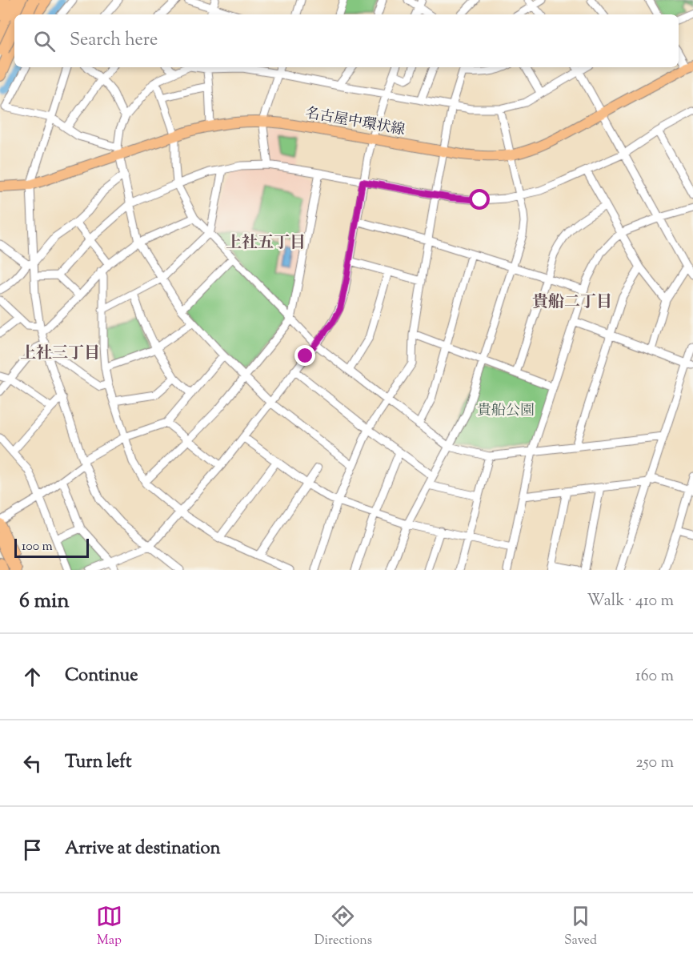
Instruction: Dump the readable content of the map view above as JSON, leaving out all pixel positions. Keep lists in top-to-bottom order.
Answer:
{
  "streets": {
    "main road": ["名古屋中環状線"]
  },
  "districts": ["上社五丁目", "貴船二丁目", "上社三丁目"],
  "parks": ["貴船公園"],
  "scale_bar": "100 m",
  "page": {
    "search": "Search here",
    "scale": "100 m",
    "heading": ["6 min", "Walk · 410 m"],
    "list": [
      ["Continue", "160 m"],
      ["Turn left", "250 m"],
      "Arrive at destination"
    ],
    "nav": ["Map", "Directions", "Saved"]
  }
}
